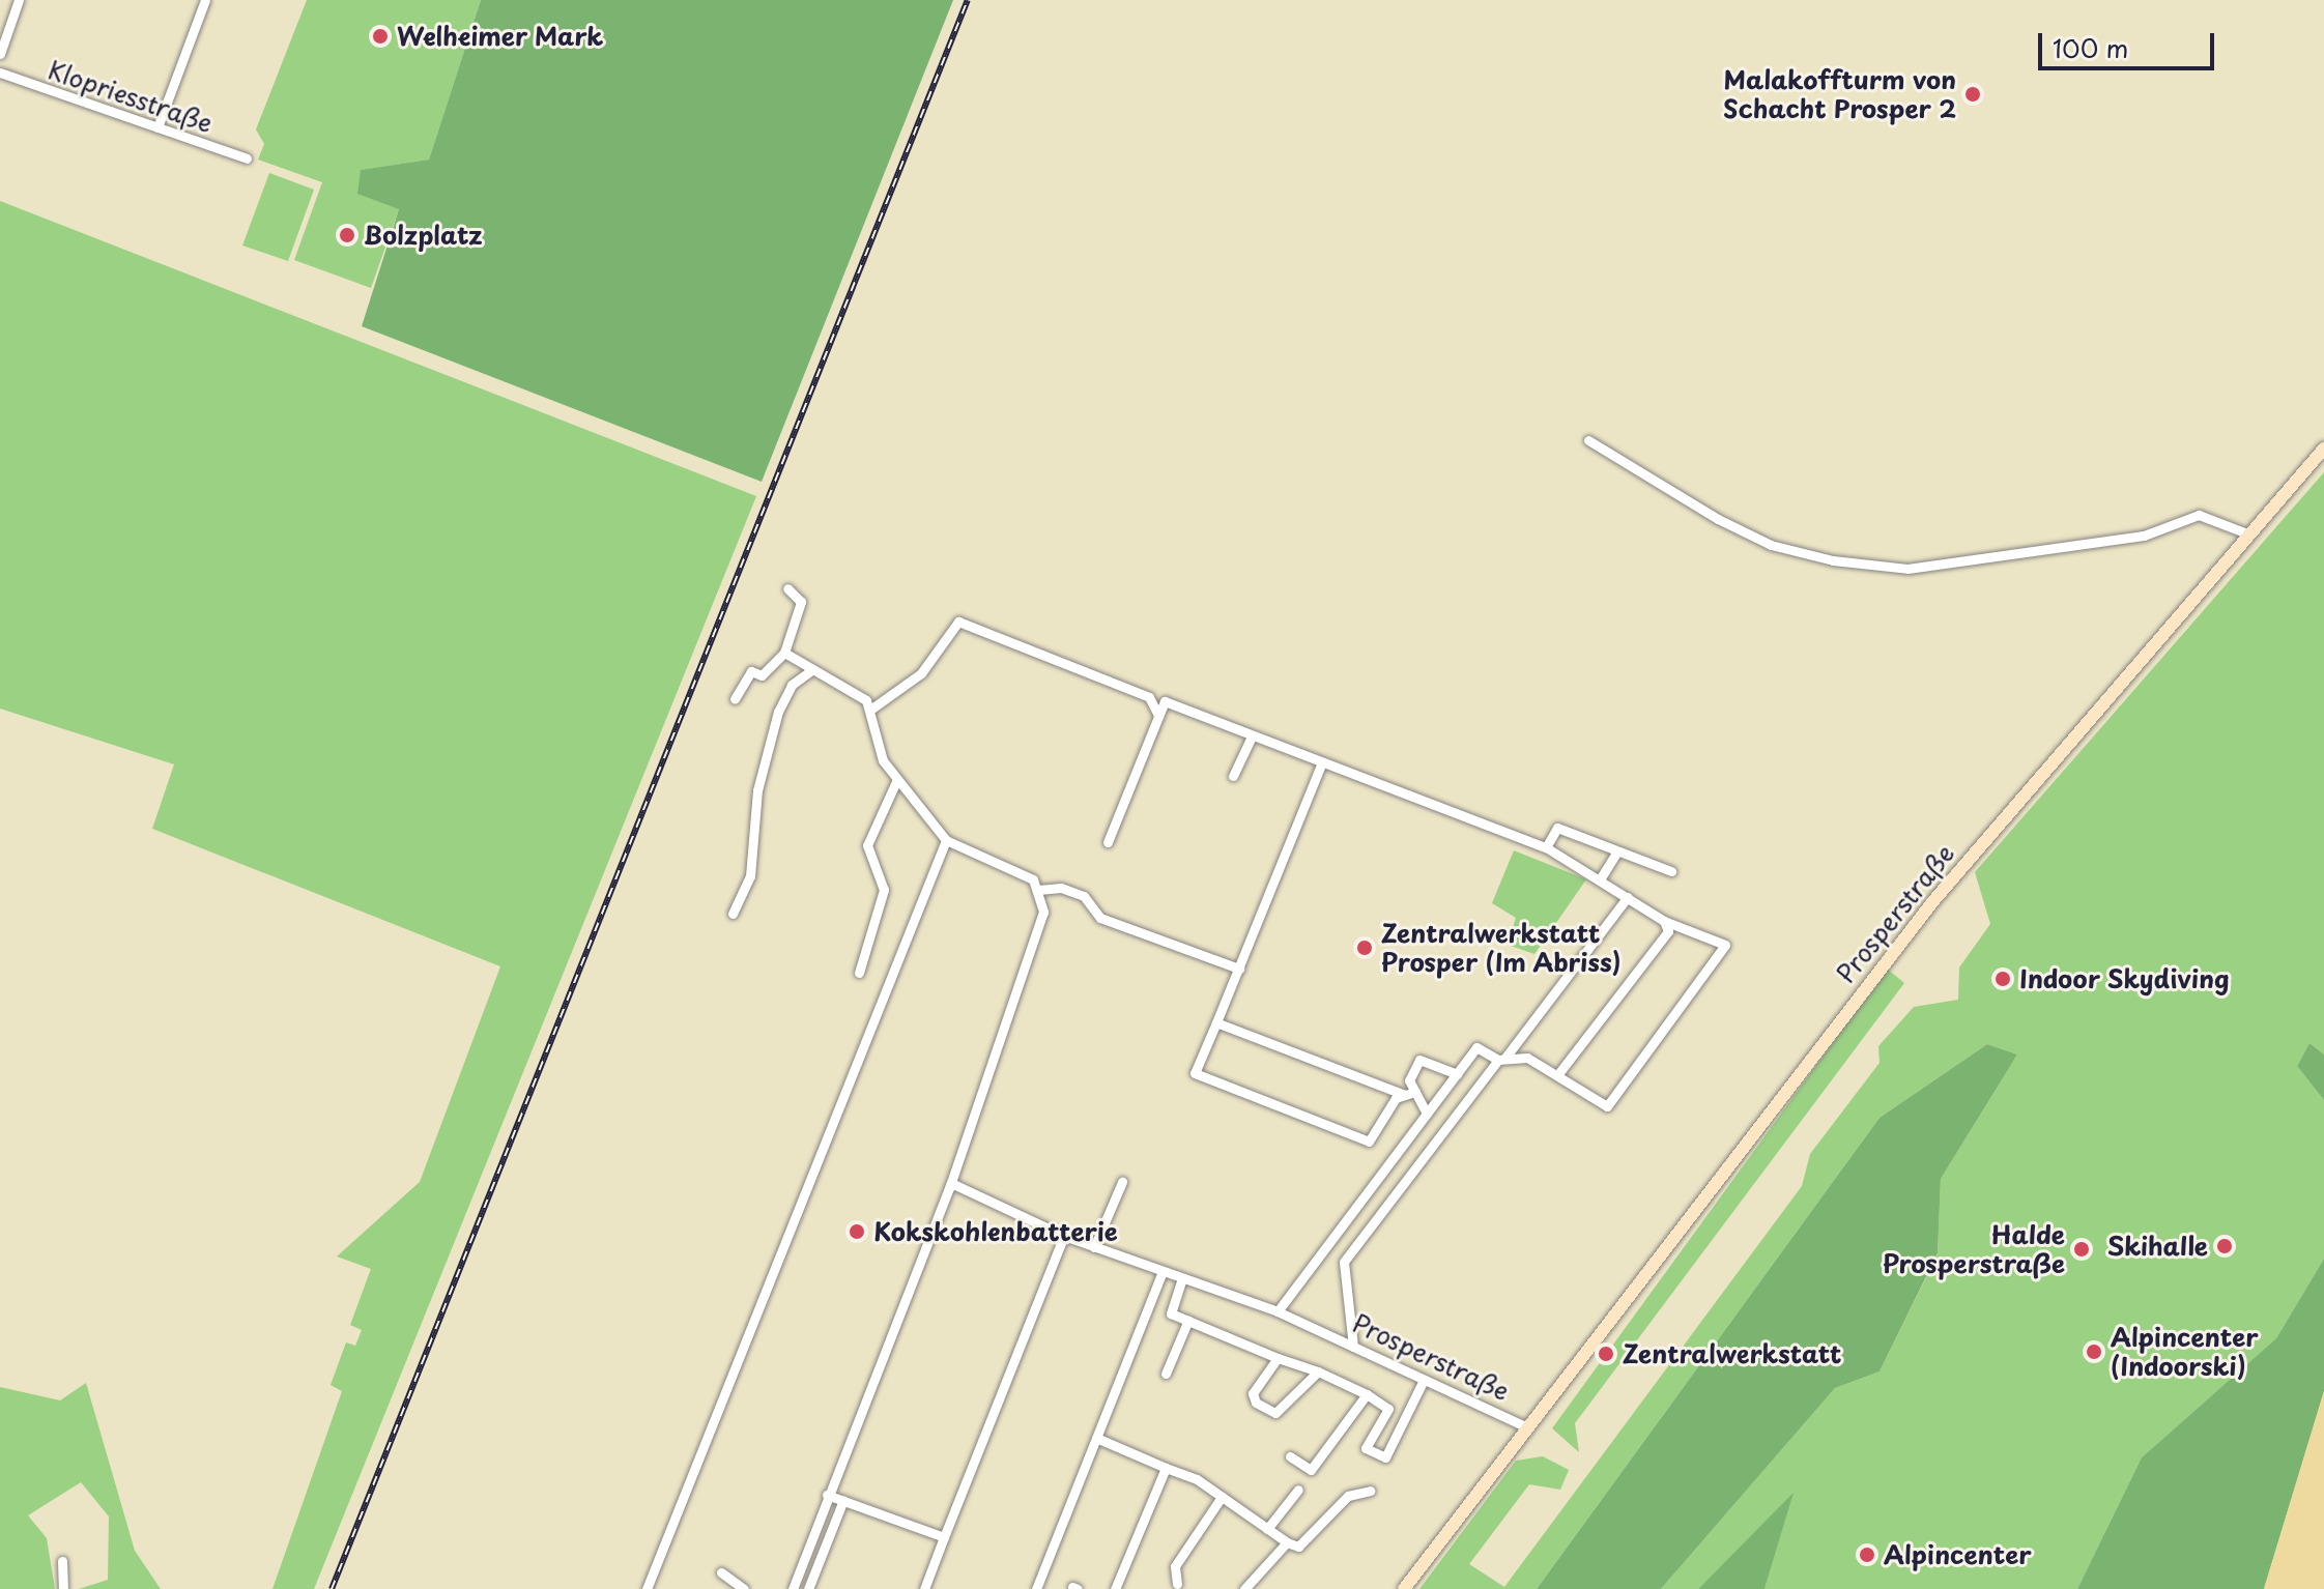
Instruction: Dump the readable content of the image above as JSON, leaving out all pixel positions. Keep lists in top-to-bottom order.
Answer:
{
  "streets": {
    "main road": ["Prosperstraße"],
    "street": ["Klopriesstraße"]
  },
  "places": [
    "Welheimer Mark",
    "Malakoffturm von Schacht Prosper 2",
    "Bolzplatz",
    "Zentralwerkstatt Prosper (Im Abriss)",
    "Indoor Skydiving",
    "Kokskohlenbatterie",
    "Skihalle",
    "Halde Prosperstraße",
    "Alpincenter (Indoorski)",
    "Zentralwerkstatt",
    "Alpincenter"
  ],
  "scale_bar": "100 m"
}
